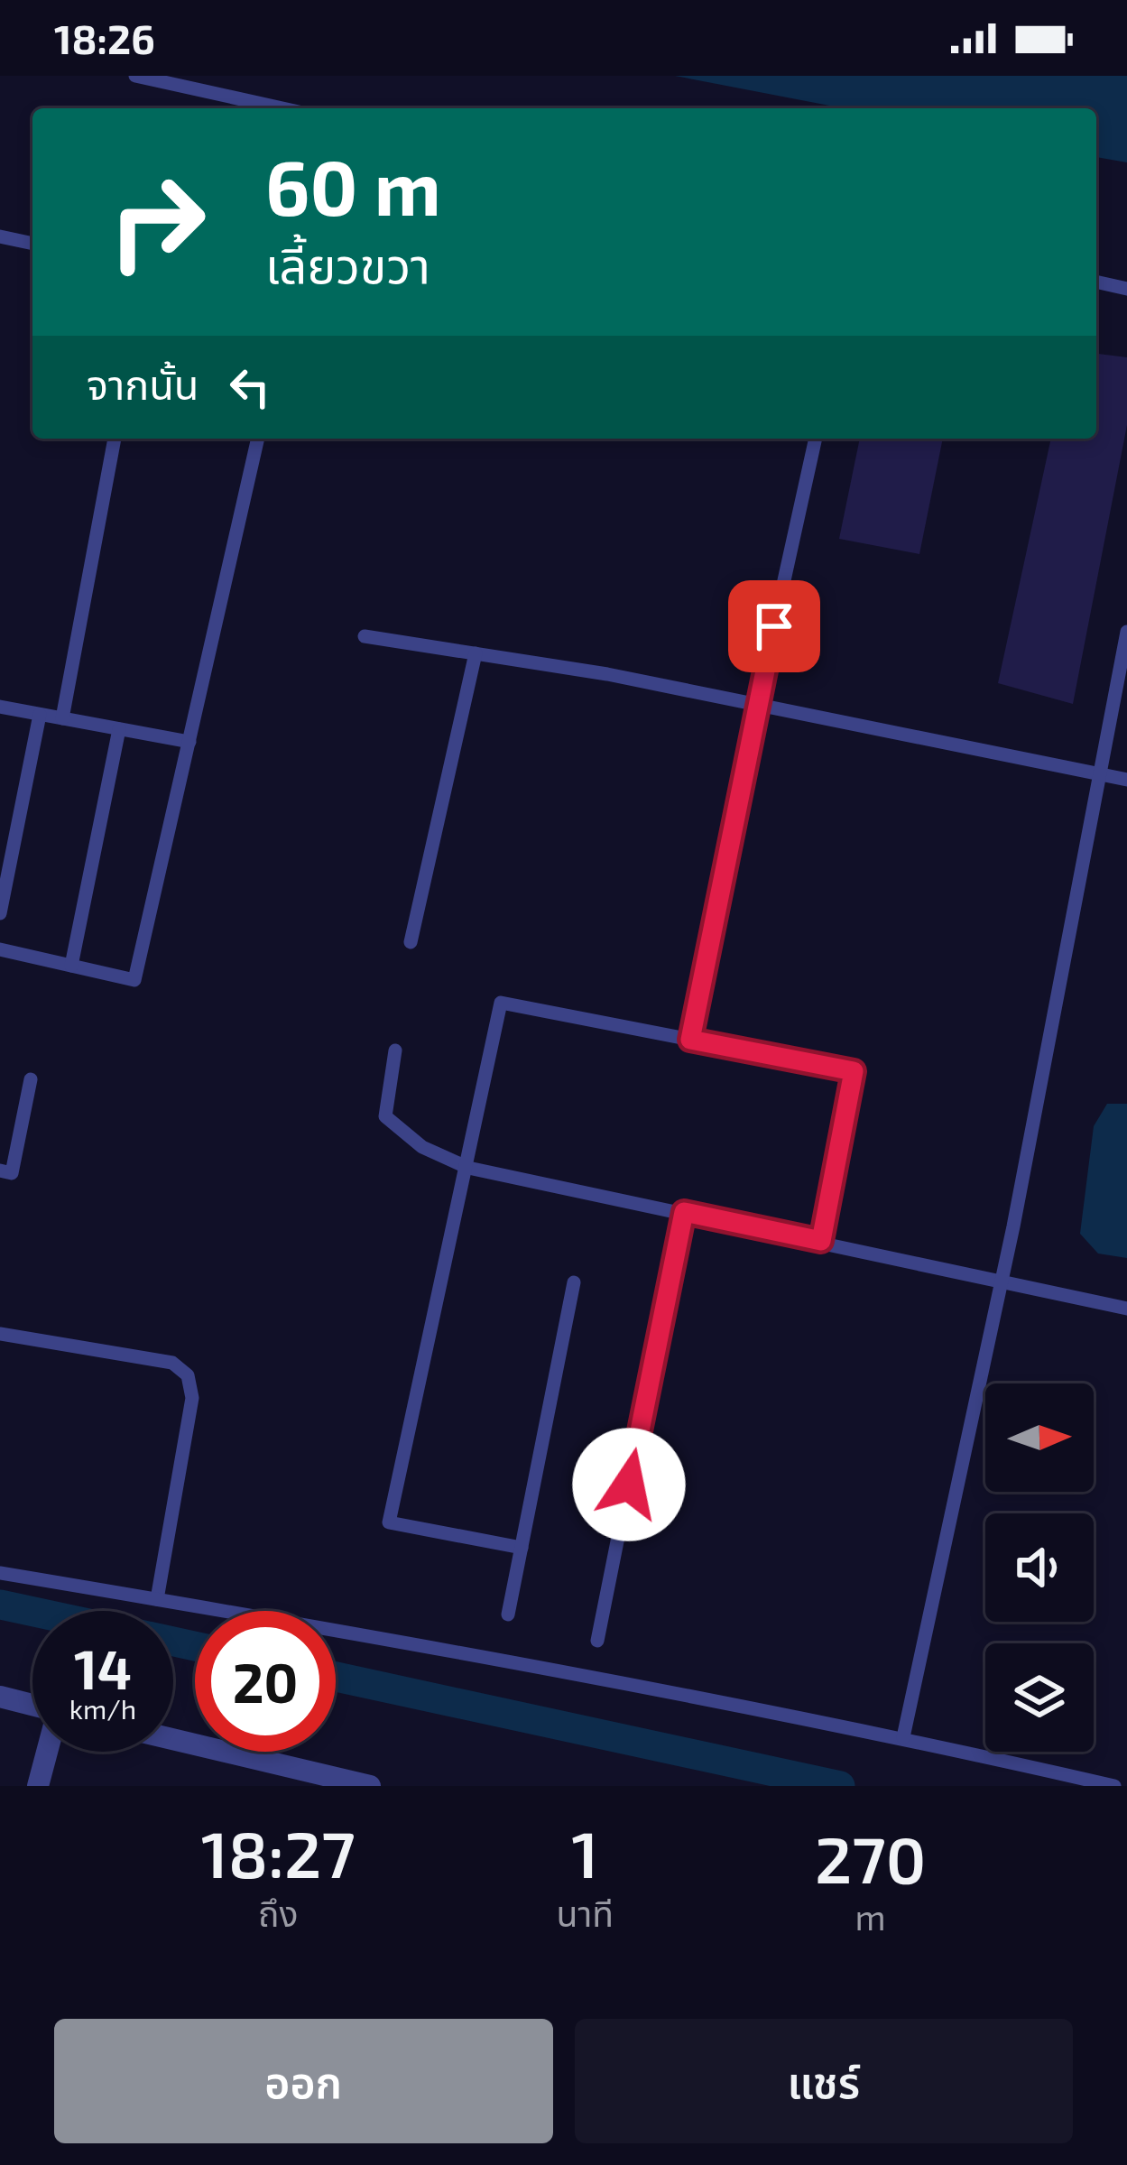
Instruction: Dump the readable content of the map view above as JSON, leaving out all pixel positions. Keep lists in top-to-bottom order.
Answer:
{
  "north": "right",
  "page": {
    "status": "18:26",
    "turn": ["60 m", "เลี้ยวขวา"],
    "then": "จากนั้น",
    "speed": "14 km/h",
    "limit": "20",
    "eta": [
      "18:27",
      "ถึง",
      "1",
      "นาที",
      "270",
      "m"
    ],
    "buttons": ["ออก", "แชร์"]
  }
}
